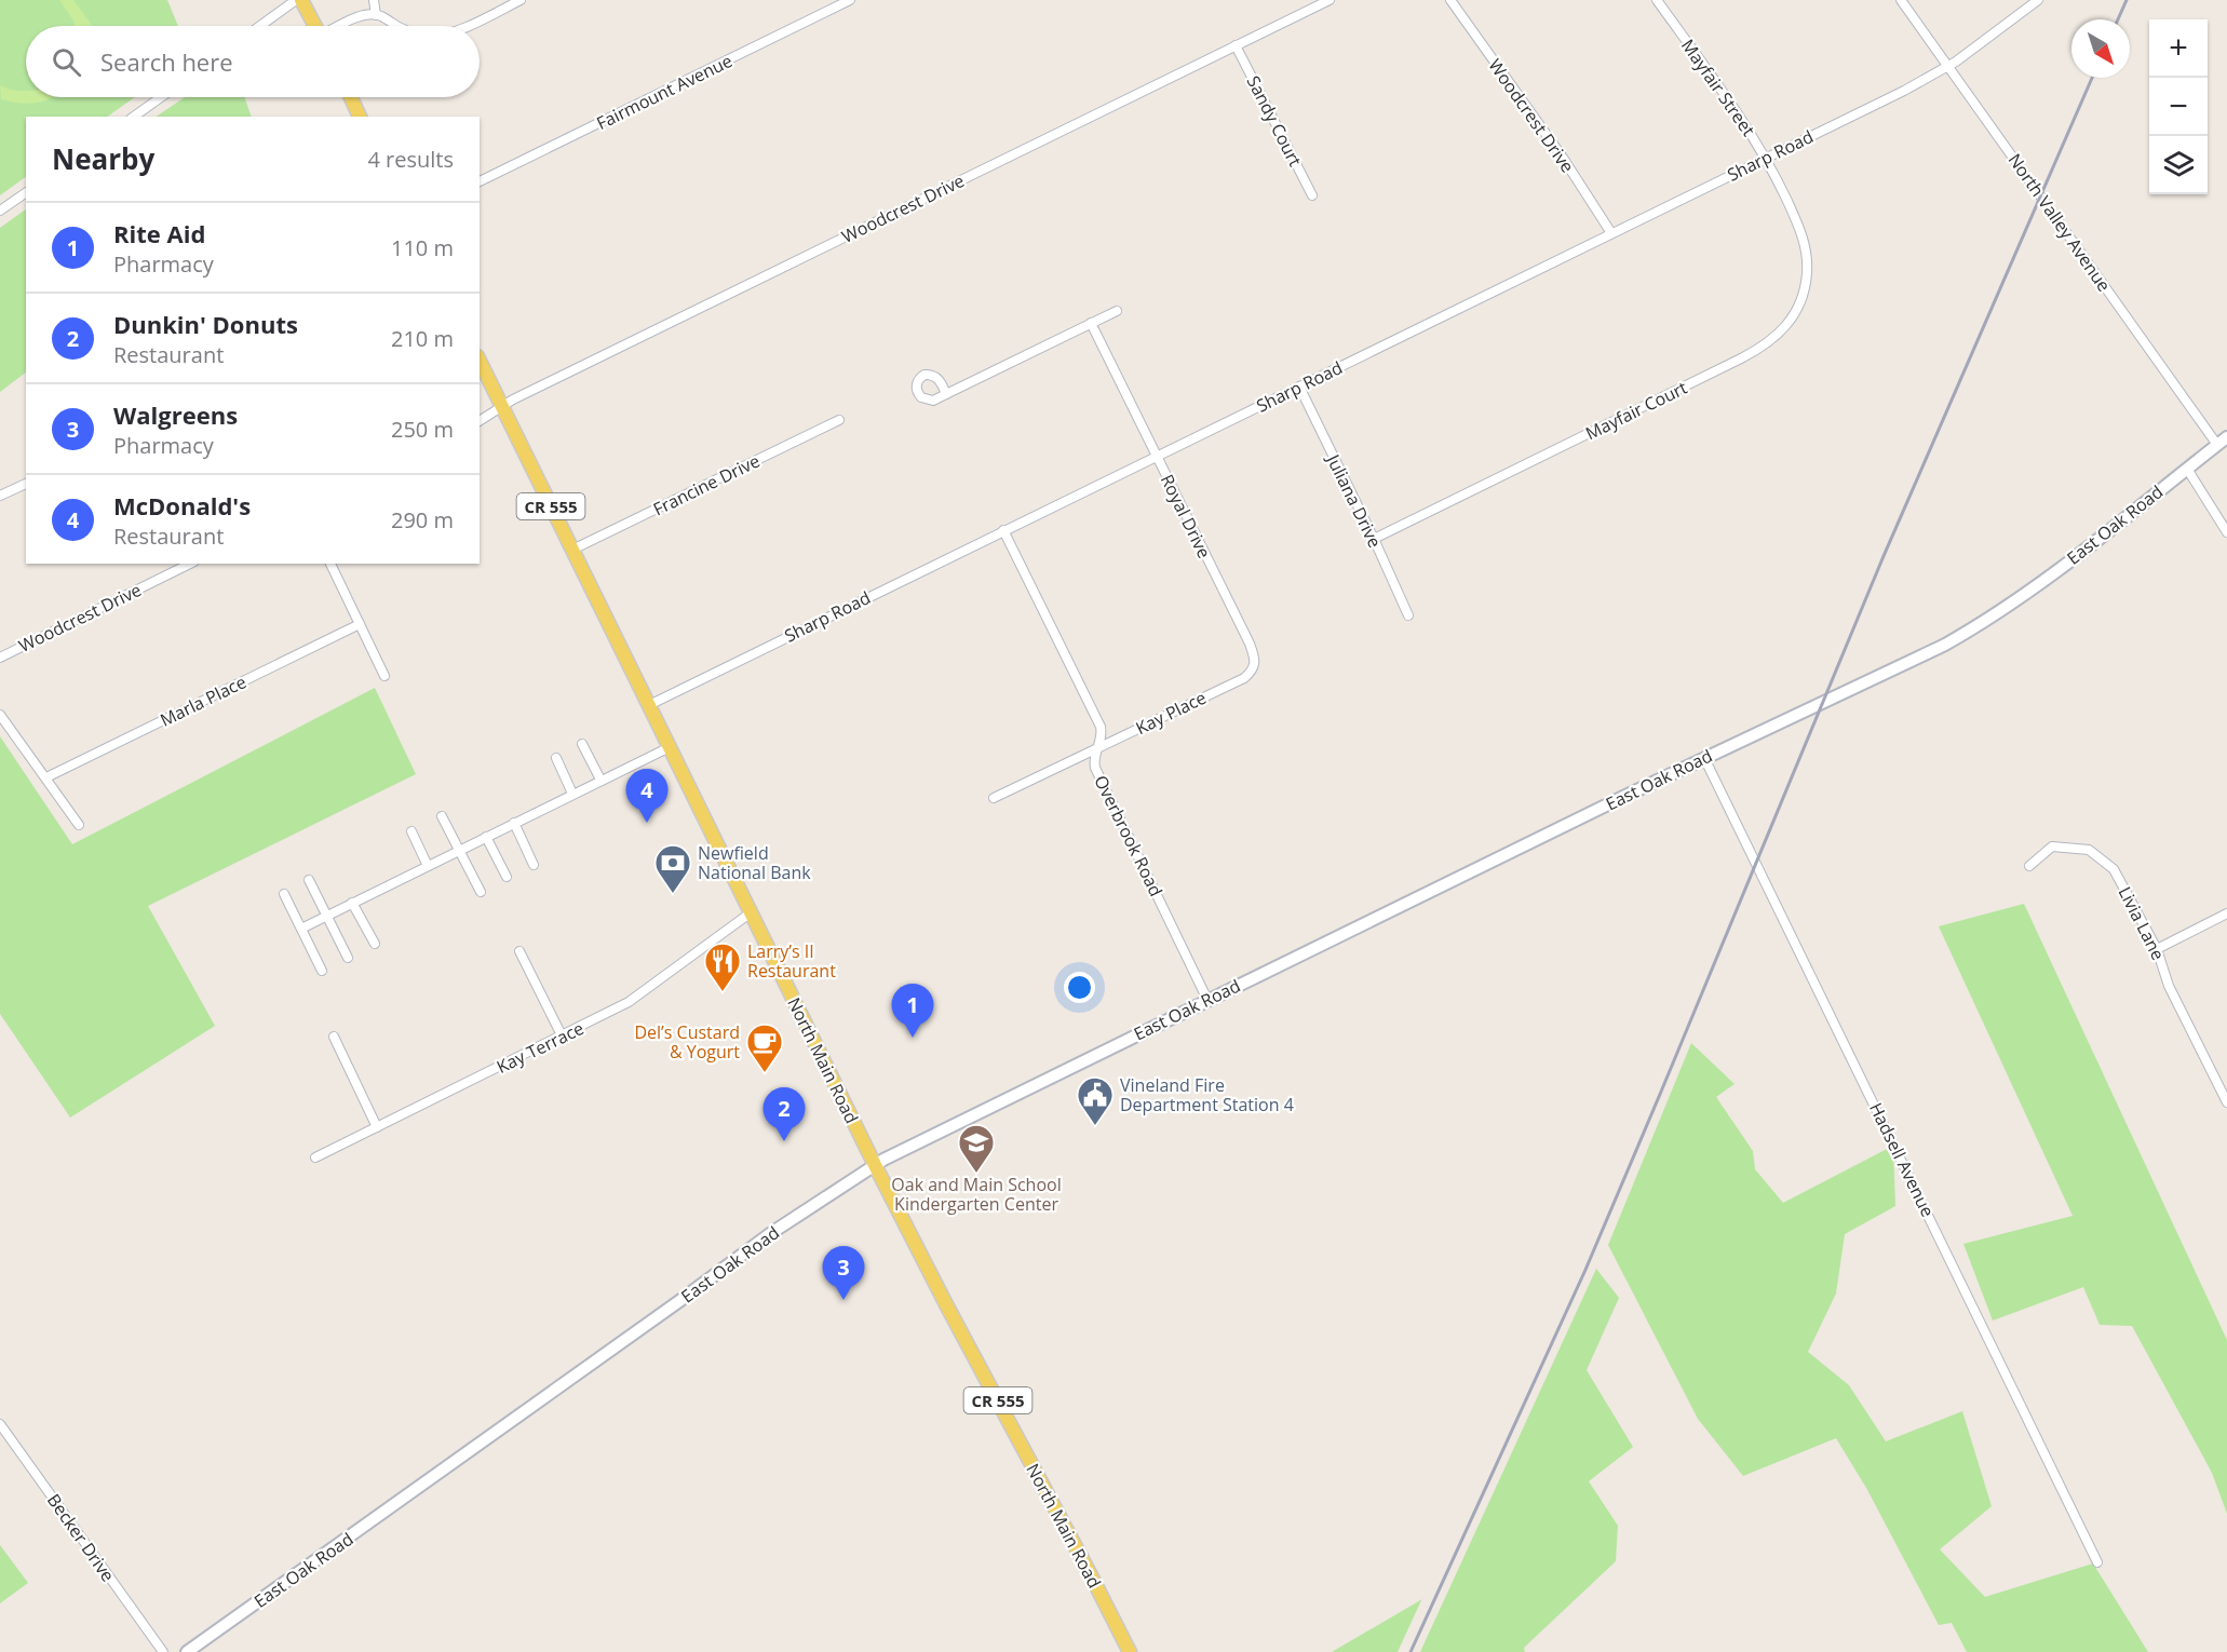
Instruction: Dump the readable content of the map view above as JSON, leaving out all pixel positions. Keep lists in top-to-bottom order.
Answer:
{
  "streets": {
    "main road": ["CR 555", "North Main Road"],
    "street": [
      "Mayfair Street",
      "Fairmount Avenue",
      "Woodcrest Drive",
      "Sandy Court",
      "Sharp Road",
      "North Valley Avenue",
      "Mayfair Court",
      "Francine Drive",
      "Juliana Drive",
      "Royal Drive",
      "East Oak Road",
      "Marla Place",
      "Kay Place",
      "Overbrook Road",
      "Livia Lane",
      "Kay Terrace",
      "Hadsell Avenue",
      "Becker Drive"
    ]
  },
  "crossings": [
    ["Mayfair Street", "Sharp Road"],
    ["Mayfair Street", "Mayfair Court"],
    ["Woodcrest Drive", "Sandy Court"],
    ["Woodcrest Drive", "Sharp Road"],
    ["Woodcrest Drive", "North Main Road"],
    ["Sharp Road", "North Valley Avenue"],
    ["Sharp Road", "Juliana Drive"],
    ["Sharp Road", "Royal Drive"],
    ["Sharp Road", "Overbrook Road"],
    ["Sharp Road", "North Main Road"],
    ["North Valley Avenue", "East Oak Road"],
    ["Mayfair Court", "Juliana Drive"],
    ["Francine Drive", "North Main Road"],
    ["Royal Drive", "Kay Place"],
    ["East Oak Road", "Overbrook Road"],
    ["East Oak Road", "North Main Road"],
    ["East Oak Road", "Hadsell Avenue"],
    ["Kay Place", "Overbrook Road"],
    ["Kay Terrace", "North Main Road"]
  ],
  "places": {
    "bank": ["Newfield National Bank"],
    "restaurant": ["Larry’s II Restaurant"],
    "cafe": ["Del’s Custard & Yogurt"],
    "public building": ["Vineland Fire Department Station 4"],
    "school or university": ["Oak and Main School Kindergarten Center"]
  },
  "north": "bottom right",
  "page": {
    "map_buttons": ["+", "−"],
    "search": "Search here",
    "heading": ["Nearby", "4 results"],
    "list": [
      {
        "mark": "1",
        "name": "Rite Aid",
        "note": "Pharmacy",
        "value": "110 m"
      },
      {
        "mark": "2",
        "name": "Dunkin' Donuts",
        "note": "Restaurant",
        "value": "210 m"
      },
      {
        "mark": "3",
        "name": "Walgreens",
        "note": "Pharmacy",
        "value": "250 m"
      },
      {
        "mark": "4",
        "name": "McDonald's",
        "note": "Restaurant",
        "value": "290 m"
      }
    ],
    "pins": [
      "4",
      "1",
      "2",
      "3"
    ]
  }
}
